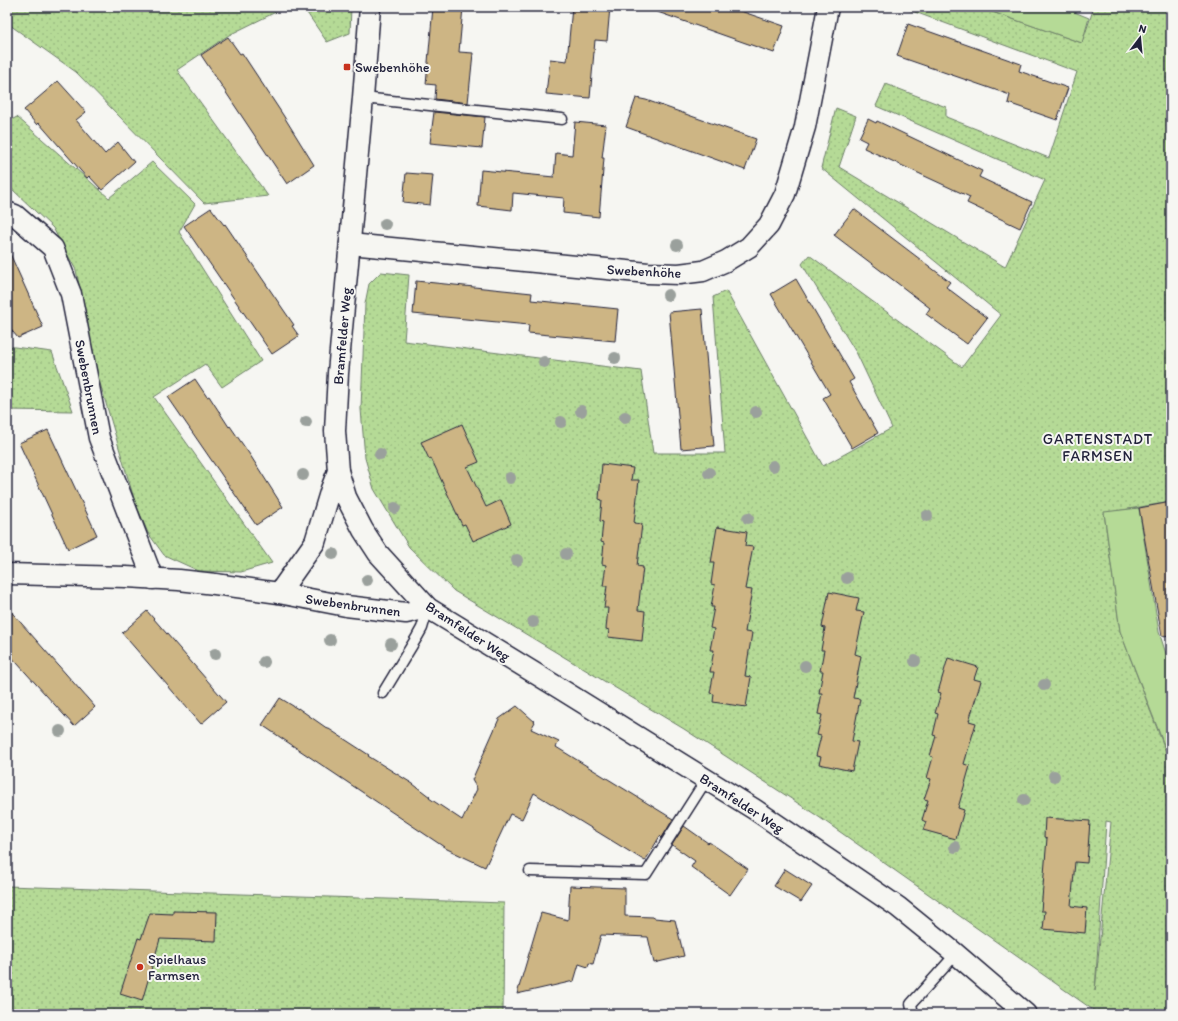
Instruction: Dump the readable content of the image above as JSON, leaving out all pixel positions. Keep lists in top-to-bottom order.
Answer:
{
  "streets": {
    "street": ["Swebenhöhe", "Bramfelder Weg", "Swebenbrunnen"]
  },
  "crossings": [
    ["Swebenhöhe", "Bramfelder Weg"],
    ["Bramfelder Weg", "Swebenbrunnen"]
  ],
  "districts": ["GARTENSTADT FARMSEN"],
  "places": {
    "transit": ["Swebenhöhe"],
    "other": ["Spielhaus Farmsen"]
  },
  "north": "top"
}
